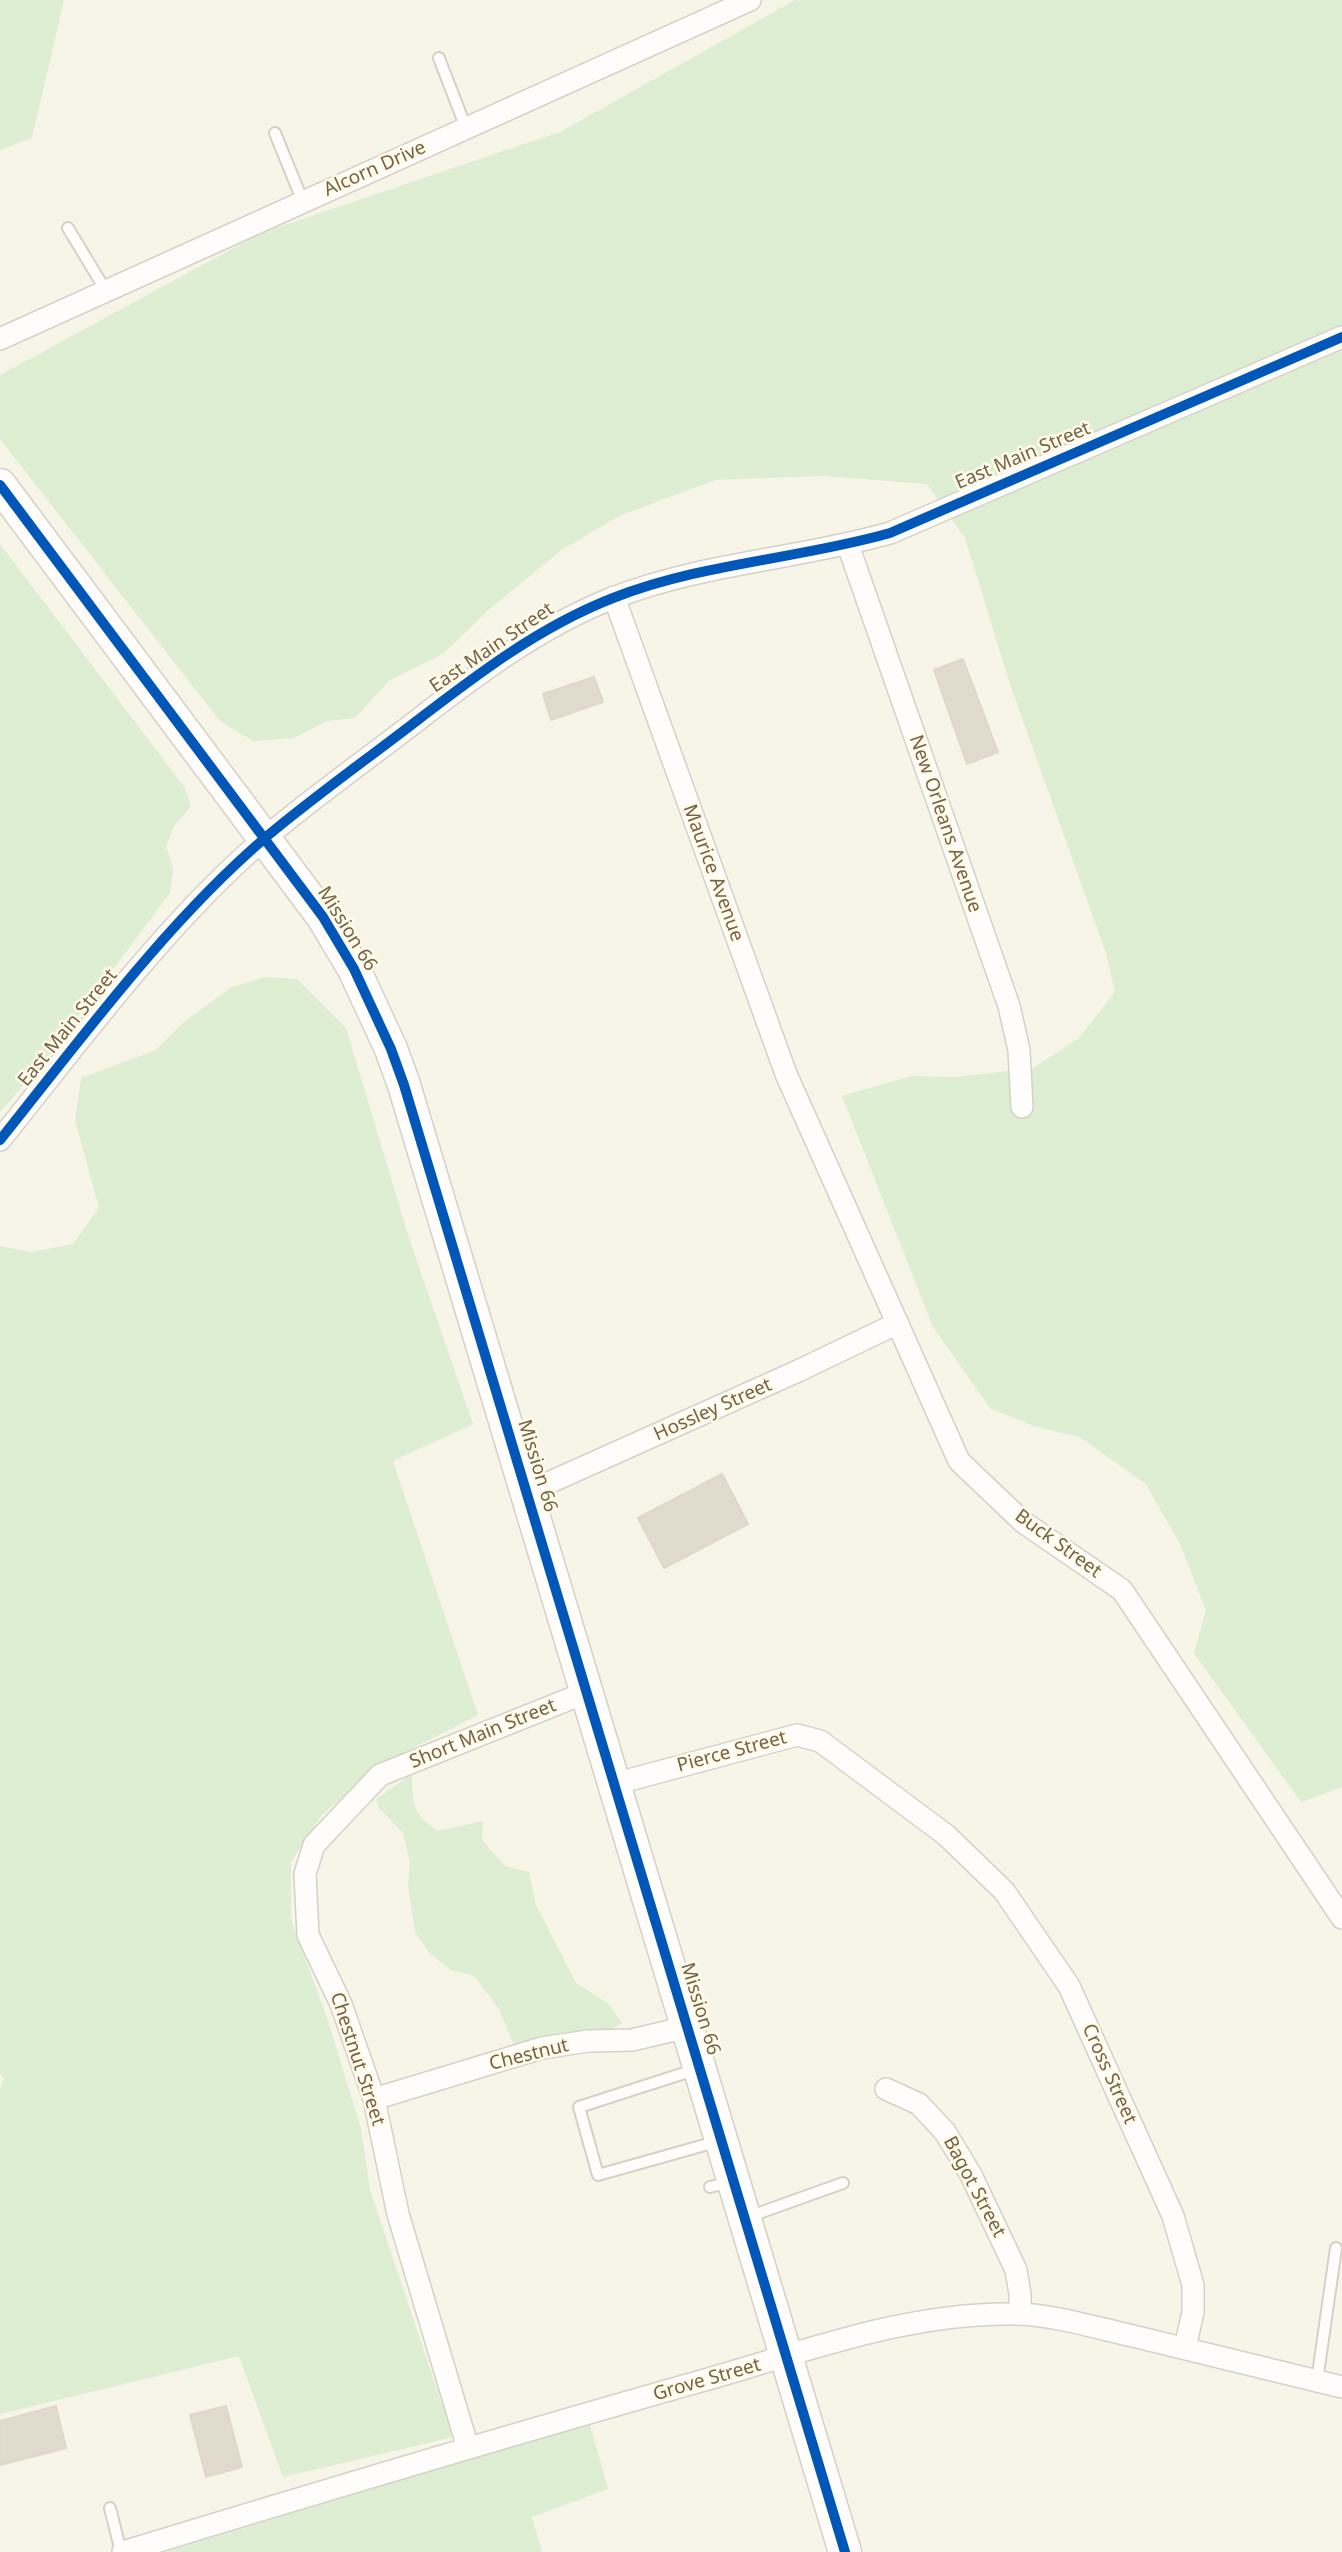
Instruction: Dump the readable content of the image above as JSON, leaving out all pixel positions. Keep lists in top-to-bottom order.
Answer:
{
  "streets": {
    "street": [
      "Alcorn Drive",
      "East Main Street",
      "New Orleans Avenue",
      "Maurice Avenue",
      "Mission 66",
      "Hossley Street",
      "Buck Street",
      "Short Main Street",
      "Pierce Street",
      "Chestnut",
      "Chestnut Street",
      "Cross Street",
      "Bagot Street",
      "Grove Street"
    ]
  },
  "crossings": [
    ["East Main Street", "New Orleans Avenue"],
    ["East Main Street", "Maurice Avenue"],
    ["East Main Street", "Mission 66"],
    ["Maurice Avenue", "Buck Street"],
    ["Mission 66", "Hossley Street"],
    ["Mission 66", "Short Main Street"],
    ["Mission 66", "Pierce Street"],
    ["Mission 66", "Chestnut"],
    ["Mission 66", "Grove Street"],
    ["Hossley Street", "Buck Street"],
    ["Short Main Street", "Chestnut Street"],
    ["Pierce Street", "Cross Street"],
    ["Chestnut", "Chestnut Street"],
    ["Chestnut Street", "Grove Street"],
    ["Cross Street", "Grove Street"],
    ["Bagot Street", "Grove Street"]
  ]
}
